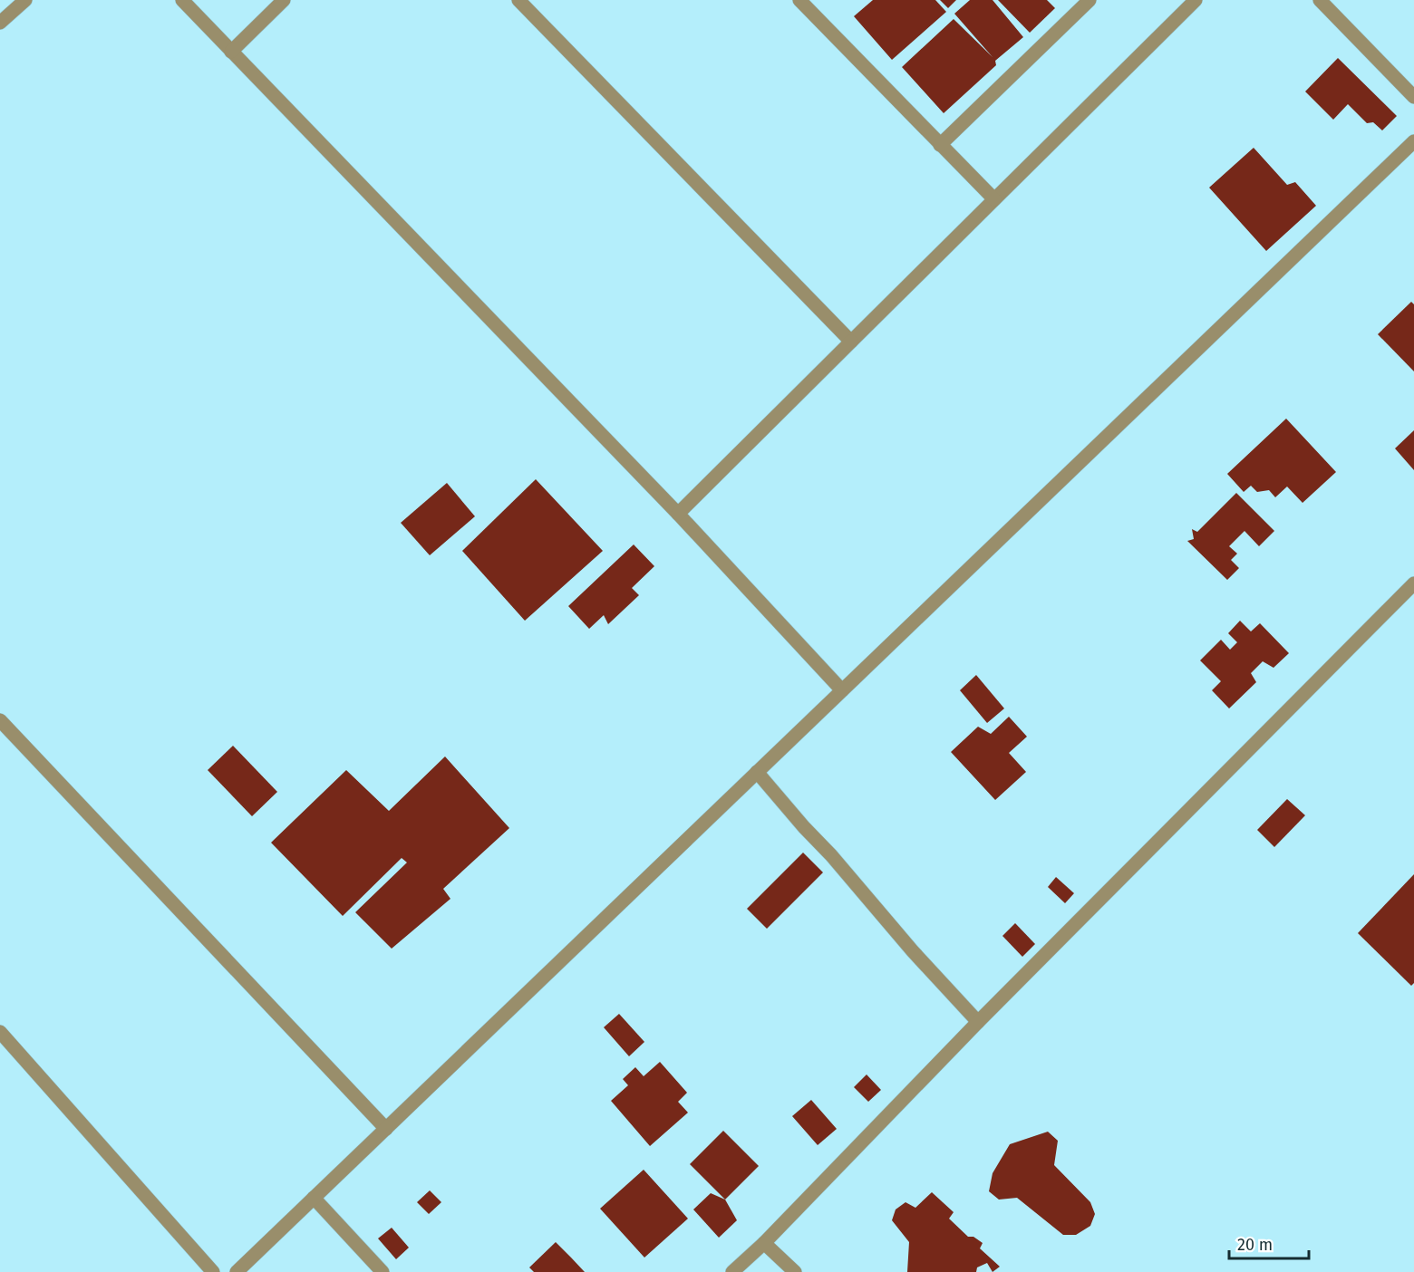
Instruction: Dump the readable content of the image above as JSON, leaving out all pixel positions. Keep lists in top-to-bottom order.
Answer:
{
  "scale_bar": "20 m"
}
